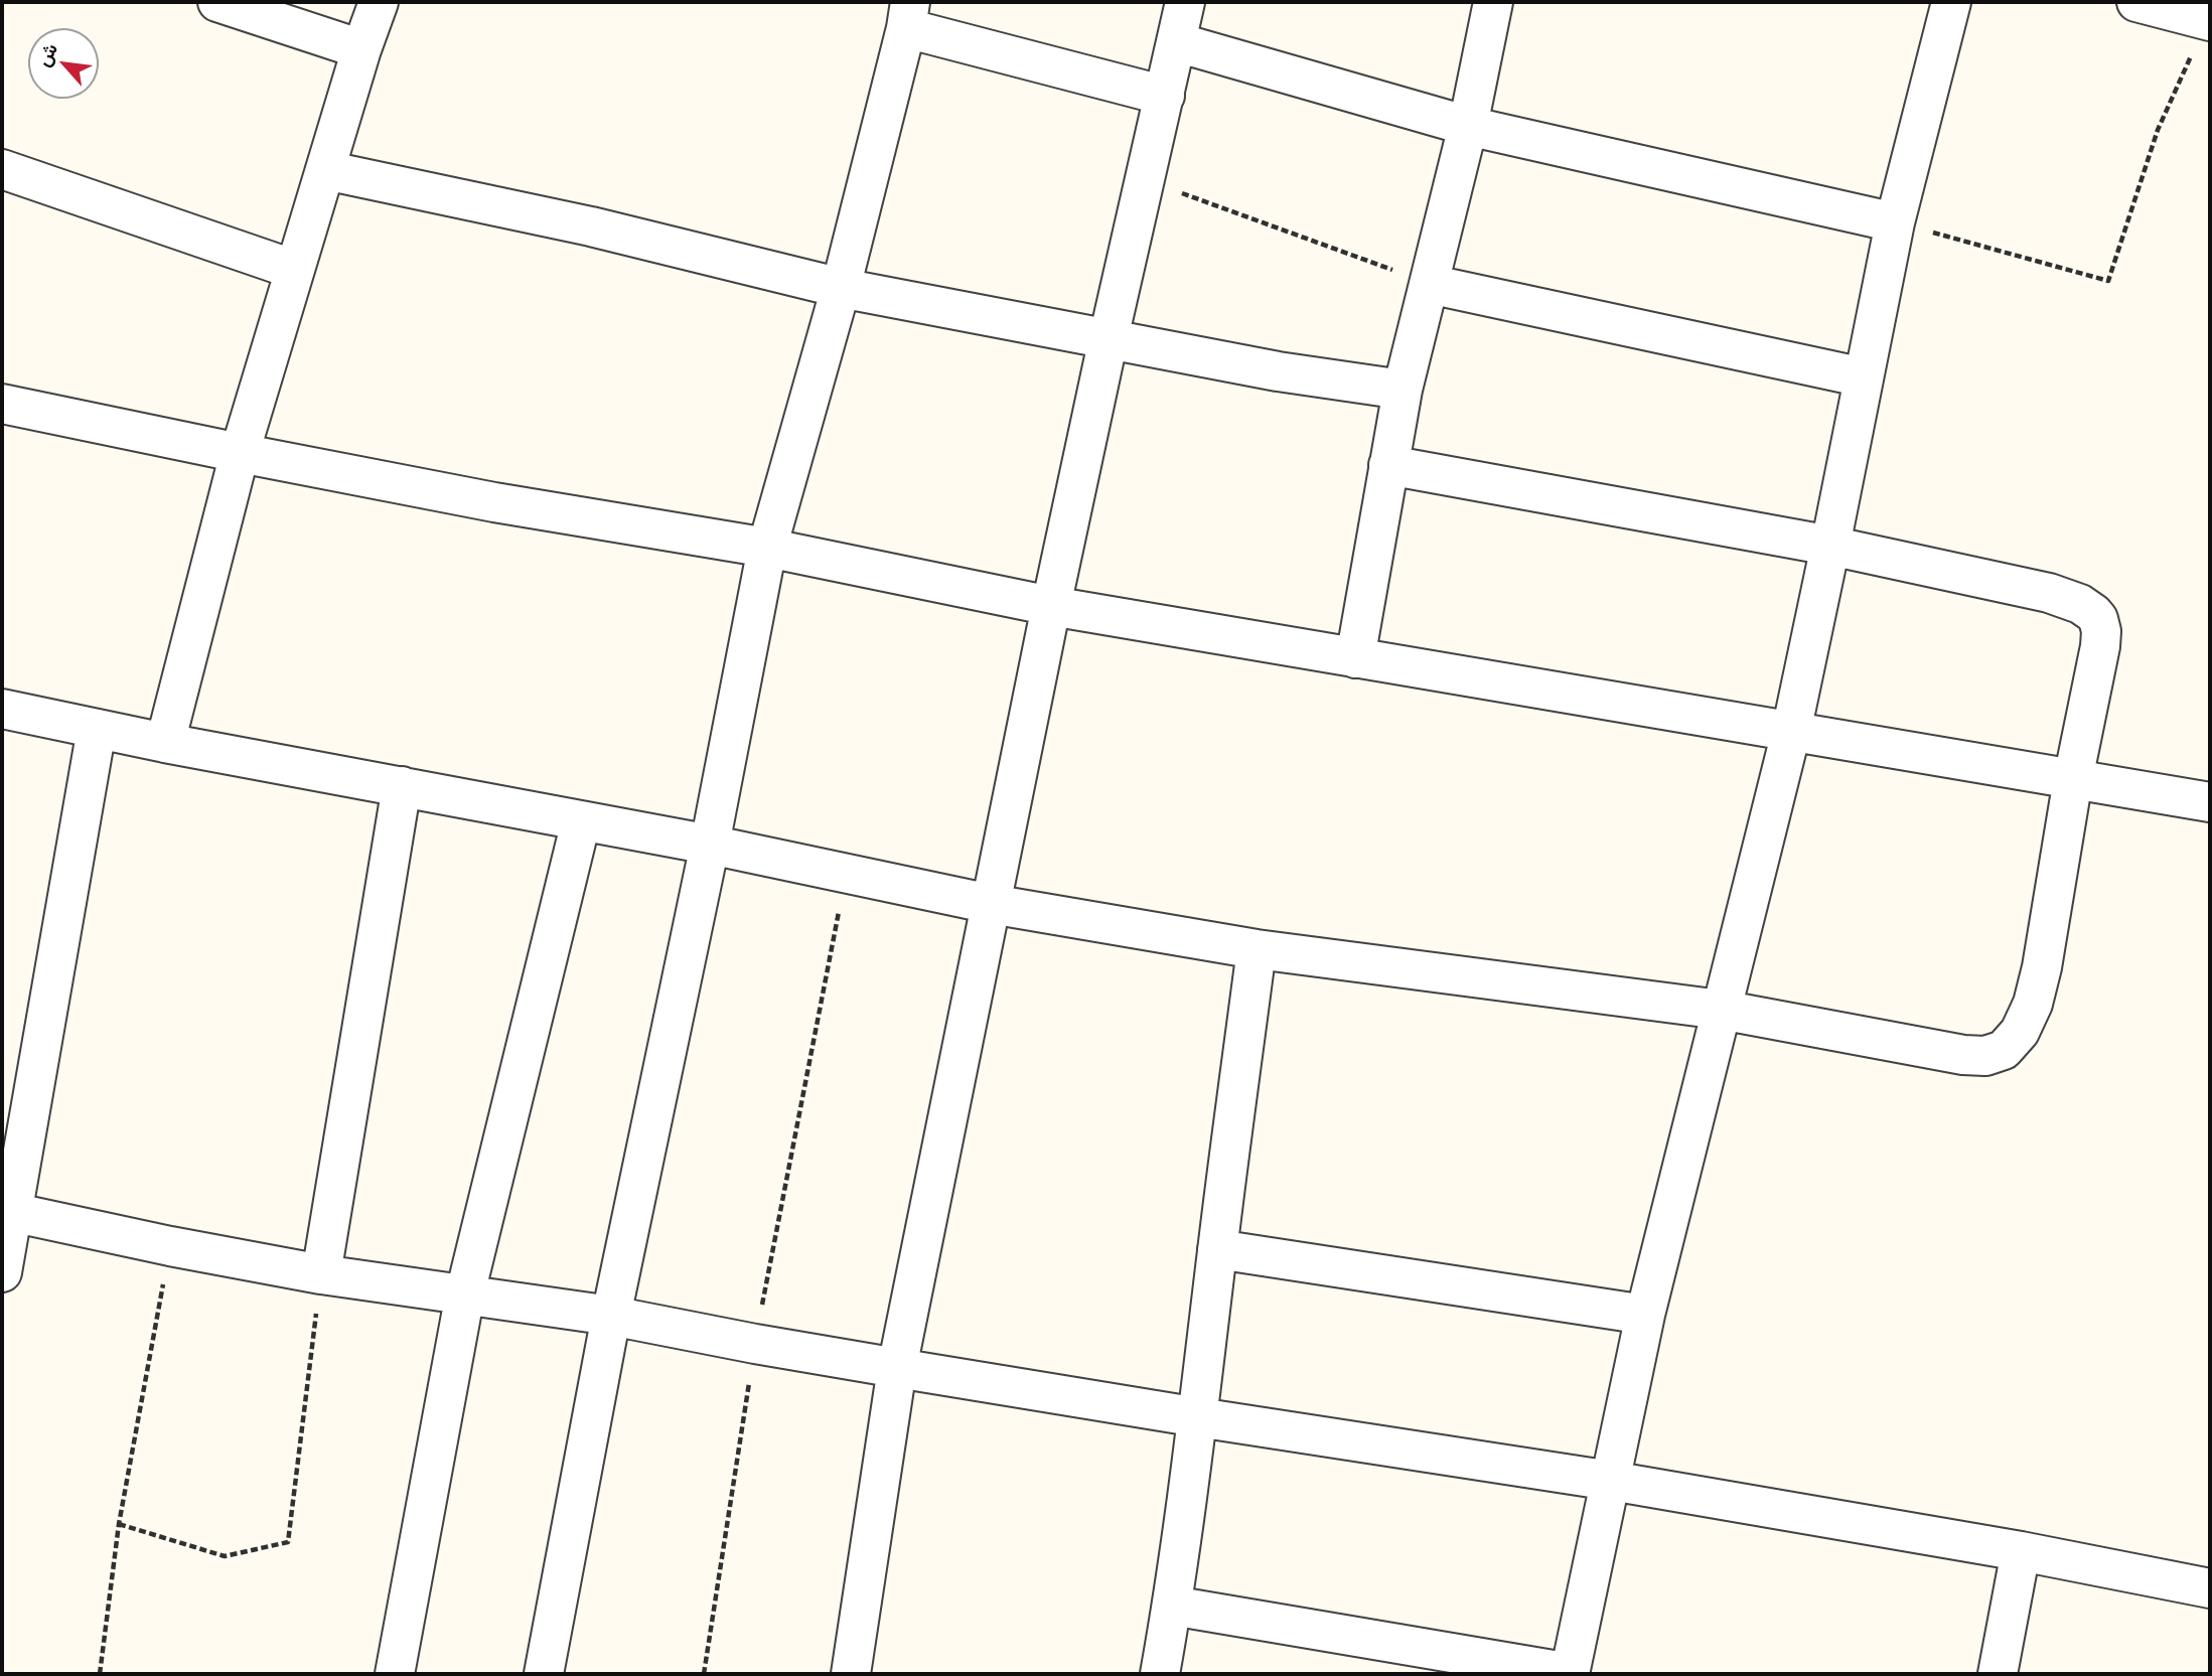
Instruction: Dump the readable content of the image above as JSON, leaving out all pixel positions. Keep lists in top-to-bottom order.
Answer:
{
  "north": "top left"
}
